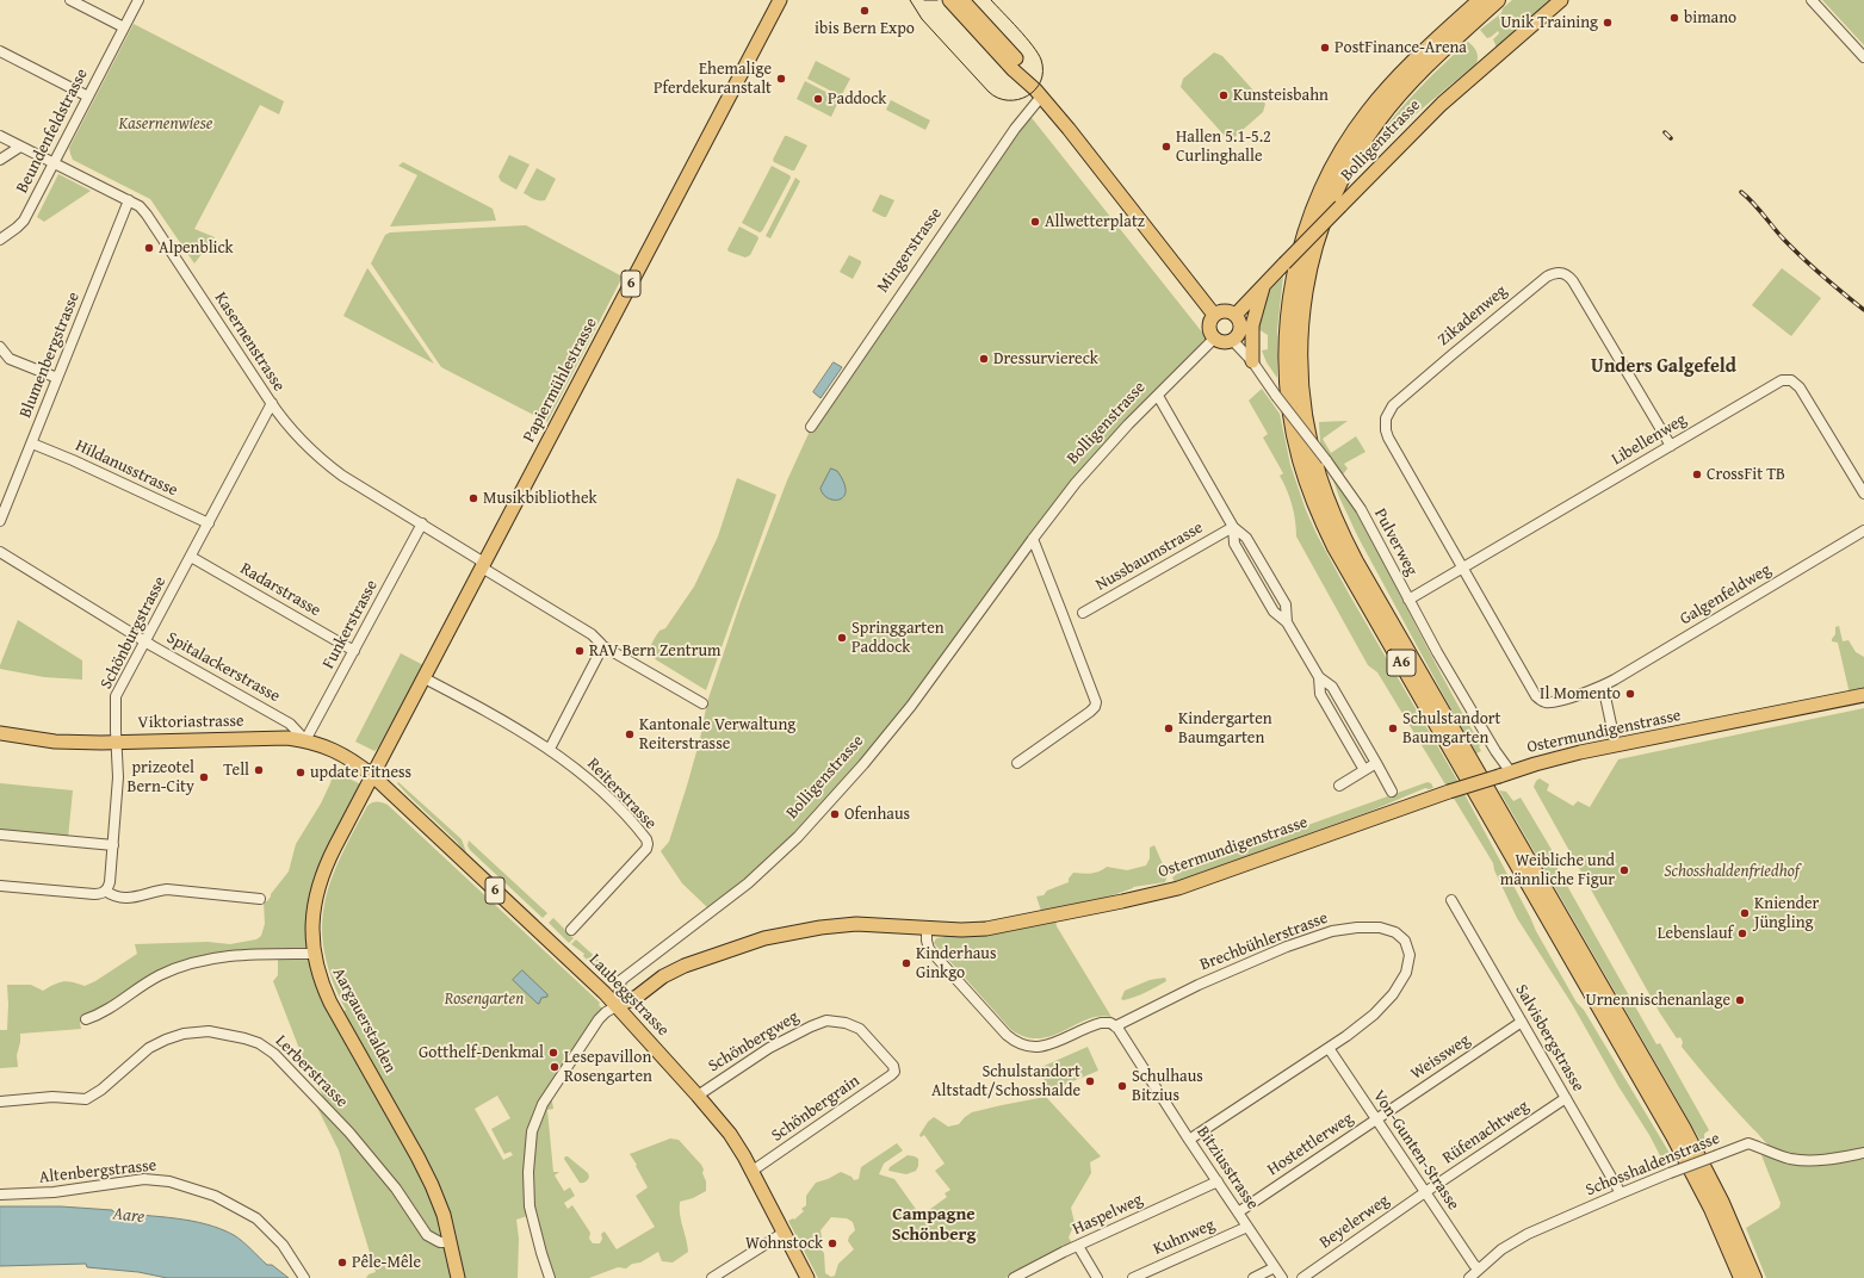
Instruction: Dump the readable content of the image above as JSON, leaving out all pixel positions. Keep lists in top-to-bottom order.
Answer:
{
  "streets": {
    "highway": ["A6"],
    "main road": [
      "Bolligenstrasse",
      "6",
      "Papiermühlestrasse",
      "Viktoriastrasse",
      "Ostermundigenstrasse",
      "Laubeggstrasse",
      "Aargauerstalden"
    ],
    "street": [
      "Beundenfeldstrasse",
      "Mingerstrasse",
      "Zikadenweg",
      "Kasernenstrasse",
      "Blumenbergstrasse",
      "Libellenweg",
      "Hildanusstrasse",
      "Pulverweg",
      "Nussbaumstrasse",
      "Radarstrasse",
      "Galgenfeldweg",
      "Funkerstrasse",
      "Schönburgstrasse",
      "Spitalackerstrasse",
      "Reiterstrasse",
      "Brechbühlerstrasse",
      "Salvisbergstrasse",
      "Schönbergweg",
      "Weissweg",
      "Lerberstrasse",
      "Schönbergrain",
      "Rüfenachtweg",
      "Hostettlerweg",
      "Von-Gunten-Strasse",
      "Schosshaldenstrasse",
      "Bitziusstrasse",
      "Altenbergstrasse",
      "Haspelweg",
      "Beyelerweg",
      "Kuhnweg"
    ]
  },
  "crossings": [
    ["Beundenfeldstrasse", "Kasernenstrasse"],
    ["Bolligenstrasse", "Pulverweg"],
    ["Bolligenstrasse", "Ostermundigenstrasse"],
    ["Bolligenstrasse", "Laubeggstrasse"],
    ["Zikadenweg", "Libellenweg"],
    ["Zikadenweg", "Galgenfeldweg"],
    ["Kasernenstrasse", "Blumenbergstrasse"],
    ["Kasernenstrasse", "Papiermühlestrasse"],
    ["Kasernenstrasse", "Funkerstrasse"],
    ["Kasernenstrasse", "Schönburgstrasse"],
    ["Blumenbergstrasse", "Hildanusstrasse"],
    ["Papiermühlestrasse", "Viktoriastrasse"],
    ["Papiermühlestrasse", "Reiterstrasse"],
    ["Papiermühlestrasse", "Laubeggstrasse"],
    ["Papiermühlestrasse", "Aargauerstalden"],
    ["Libellenweg", "Pulverweg"],
    ["Libellenweg", "Galgenfeldweg"],
    ["Hildanusstrasse", "Schönburgstrasse"],
    ["Pulverweg", "Ostermundigenstrasse"],
    ["Radarstrasse", "Funkerstrasse"],
    ["Radarstrasse", "Schönburgstrasse"],
    ["Funkerstrasse", "Spitalackerstrasse"],
    ["Funkerstrasse", "Viktoriastrasse"],
    ["Schönburgstrasse", "Spitalackerstrasse"],
    ["Schönburgstrasse", "Viktoriastrasse"],
    ["Spitalackerstrasse", "Viktoriastrasse"],
    ["Viktoriastrasse", "Laubeggstrasse"],
    ["Viktoriastrasse", "Aargauerstalden"],
    ["Ostermundigenstrasse", "Laubeggstrasse"],
    ["Brechbühlerstrasse", "Von-Gunten-Strasse"],
    ["Brechbühlerstrasse", "Bitziusstrasse"],
    ["Laubeggstrasse", "Aargauerstalden"],
    ["Laubeggstrasse", "Schönbergweg"],
    ["Laubeggstrasse", "Schönbergrain"],
    ["Aargauerstalden", "Lerberstrasse"],
    ["Salvisbergstrasse", "Weissweg"],
    ["Salvisbergstrasse", "Rüfenachtweg"],
    ["Salvisbergstrasse", "Schosshaldenstrasse"],
    ["Schönbergweg", "Schönbergrain"],
    ["Weissweg", "Hostettlerweg"],
    ["Weissweg", "Von-Gunten-Strasse"],
    ["Rüfenachtweg", "Von-Gunten-Strasse"],
    ["Rüfenachtweg", "Beyelerweg"],
    ["Hostettlerweg", "Von-Gunten-Strasse"],
    ["Hostettlerweg", "Bitziusstrasse"],
    ["Von-Gunten-Strasse", "Schosshaldenstrasse"],
    ["Von-Gunten-Strasse", "Beyelerweg"],
    ["Bitziusstrasse", "Haspelweg"],
    ["Bitziusstrasse", "Kuhnweg"]
  ],
  "districts": ["Unders Galgefeld", "Campagne Schönberg"],
  "water": ["Aare"],
  "parks": ["Kasernenwiese", "Schosshaldenfriedhof", "Rosengarten"],
  "places": [
    "ibis Bern Expo",
    "bimano",
    "Unik Training",
    "PostFinance-Arena",
    "Ehemalige Pferdekuranstalt",
    "Kunsteisbahn",
    "Paddock",
    "Hallen 5.1-5.2 Curlinghalle",
    "Allwetterplatz",
    "Alpenblick",
    "Dressurviereck",
    "CrossFit TB",
    "Musikbibliothek",
    "Springgarten Paddock",
    "RAV Bern Zentrum",
    "Il Momento",
    "Kindergarten Baumgarten",
    "Schulstandort Baumgarten",
    "Kantonale Verwaltung Reiterstrasse",
    "Tell",
    "update Fitness",
    "prizeotel Bern-City",
    "Ofenhaus",
    "Weibliche und männliche Figur",
    "Kniender Jüngling",
    "Lebenslauf",
    "Kinderhaus Ginkgo",
    "Urnennischenanlage",
    "Gotthelf-Denkmal",
    "Lesepavillon Rosengarten",
    "Schulstandort Altstadt/Schosshalde",
    "Schulhaus Bitzius",
    "Wohnstock",
    "Pêle-Mêle"
  ]
}
